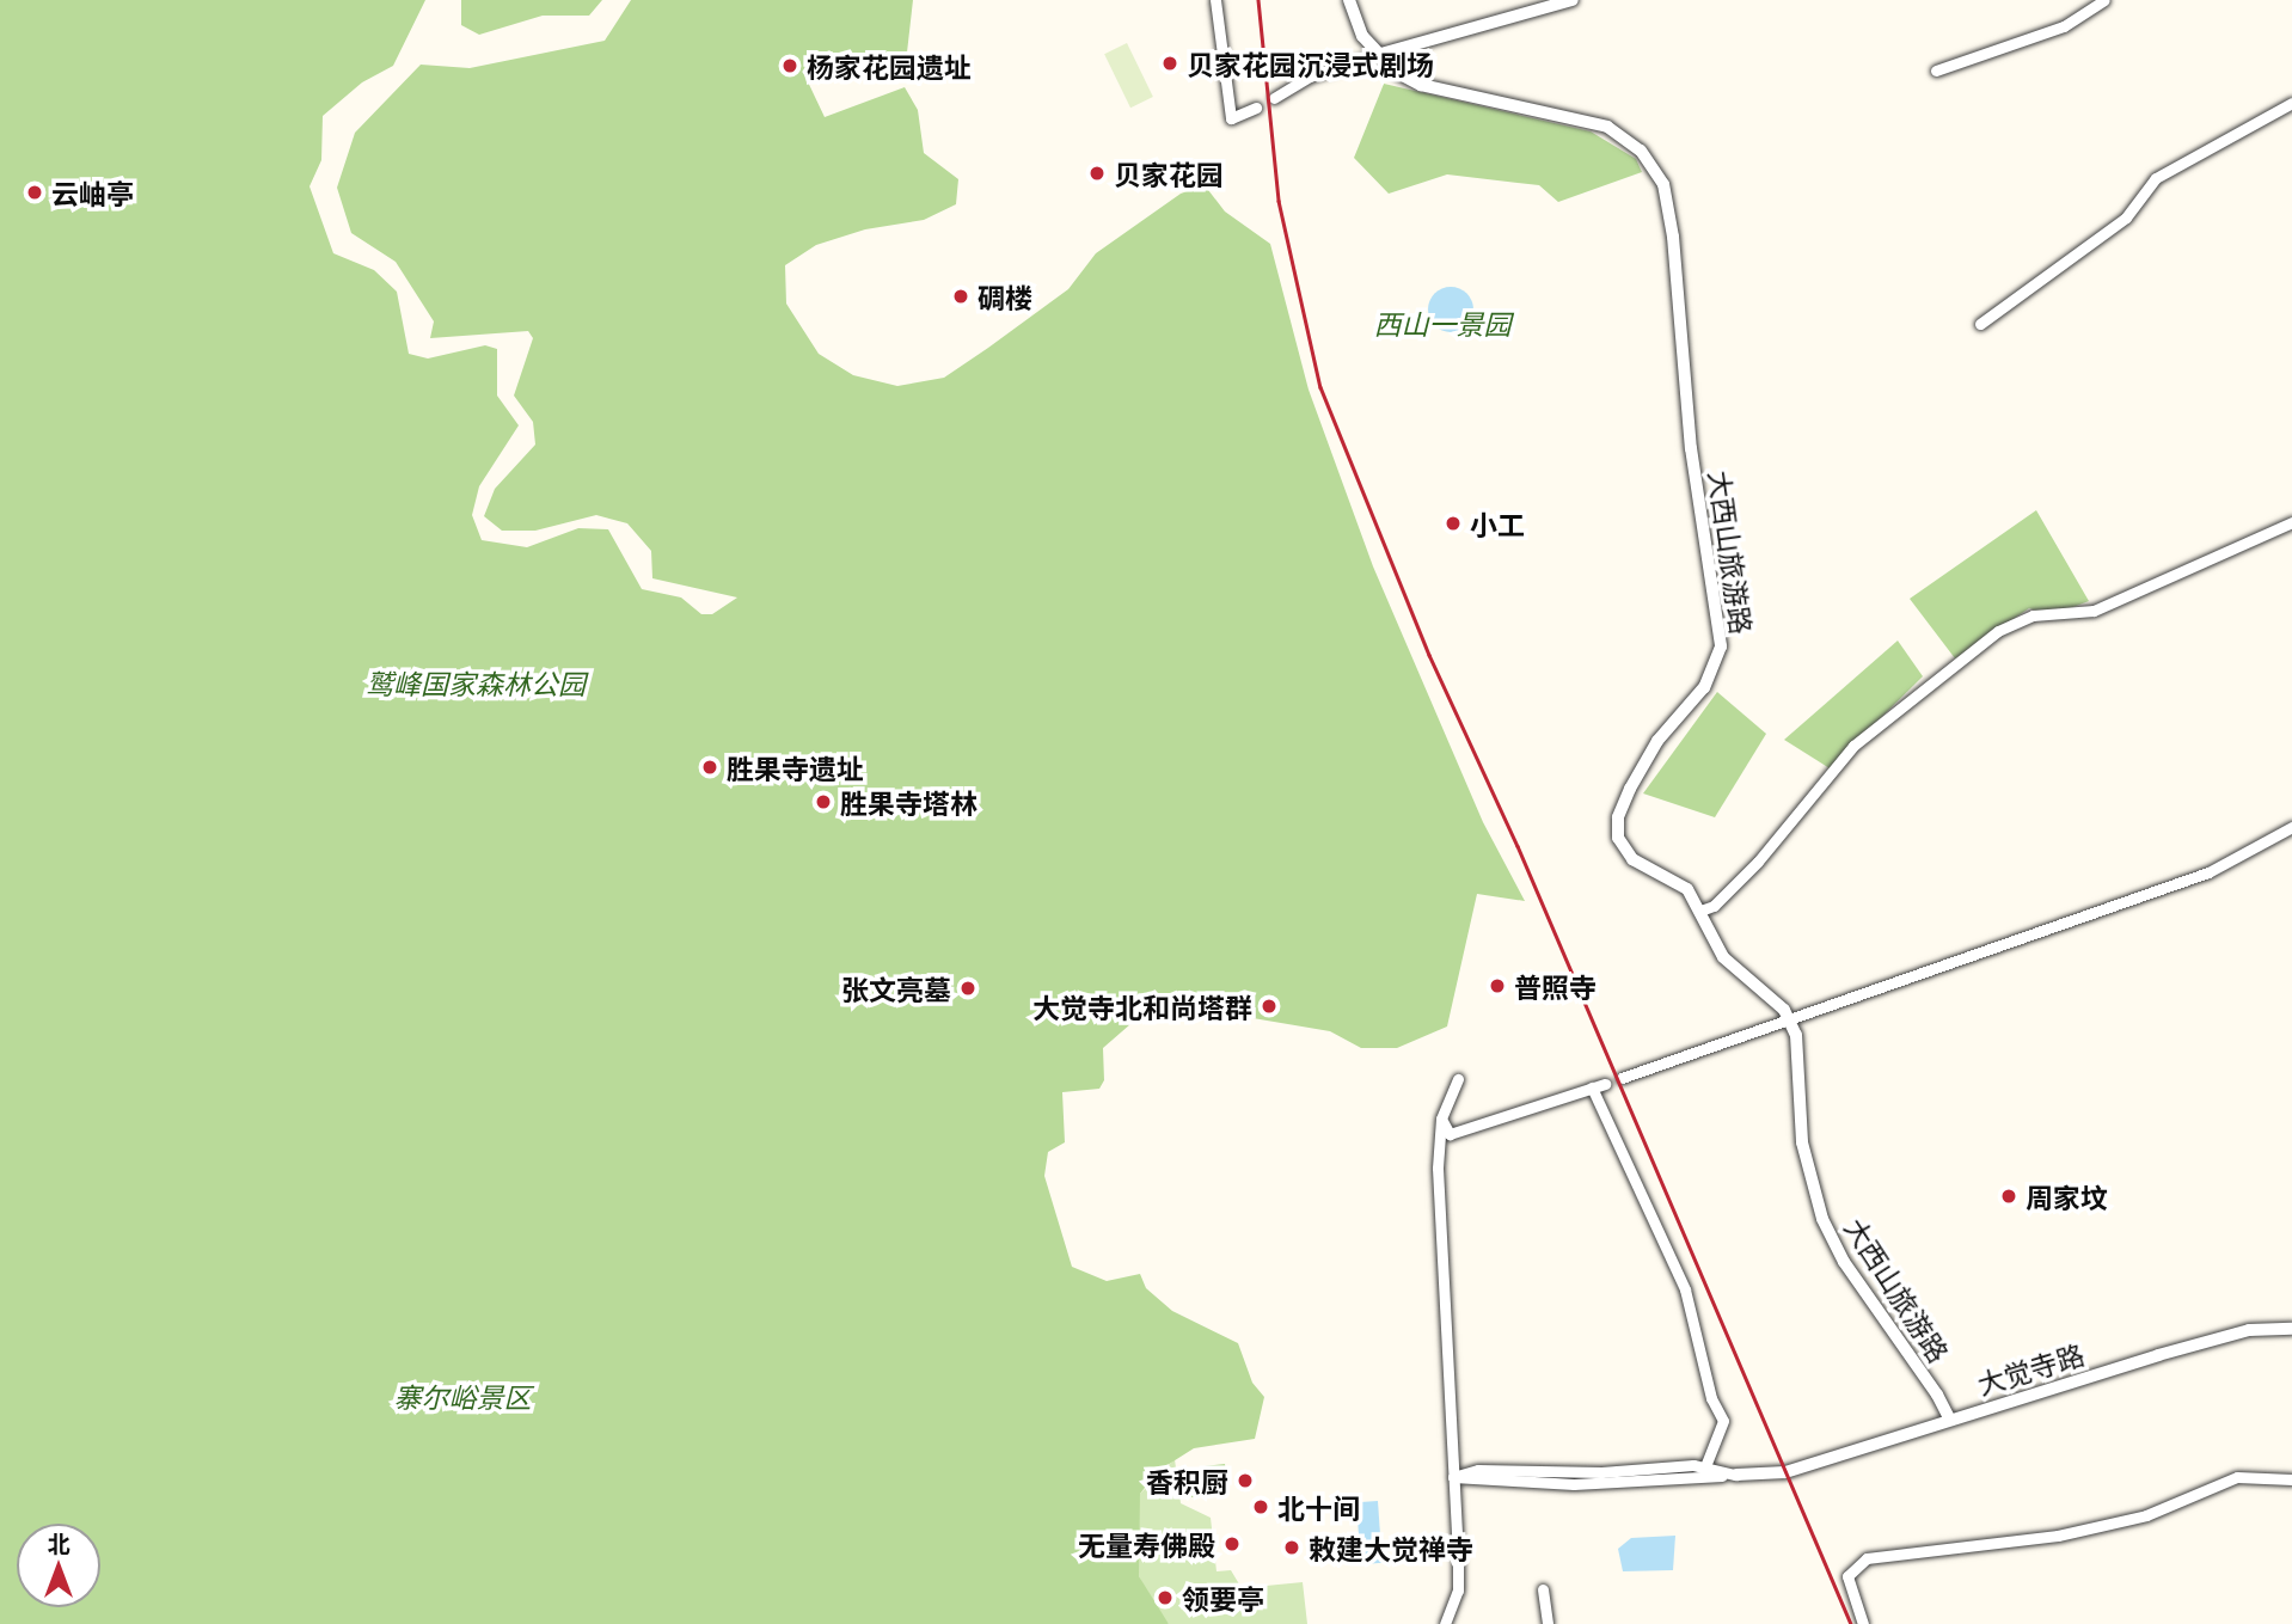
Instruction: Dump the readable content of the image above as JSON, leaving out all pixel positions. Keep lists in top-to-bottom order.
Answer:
{
  "streets": {
    "street": ["大西山旅游路", "大觉寺路"]
  },
  "crossings": [
    ["大西山旅游路", "大觉寺路"]
  ],
  "parks": ["西山一景园", "鹫峰国家森林公园", "寨尔峪景区"],
  "places": [
    "贝家花园沉浸式剧场",
    "杨家花园遗址",
    "贝家花园",
    "云岫亭",
    "碉楼",
    "小工",
    "胜果寺遗址",
    "胜果寺塔林",
    "普照寺",
    "张文亮墓",
    "大觉寺北和尚塔群",
    "周家坟",
    "香积厨",
    "北十间",
    "无量寿佛殿",
    "敕建大觉禅寺",
    "领要亭"
  ],
  "north": "top"
}
